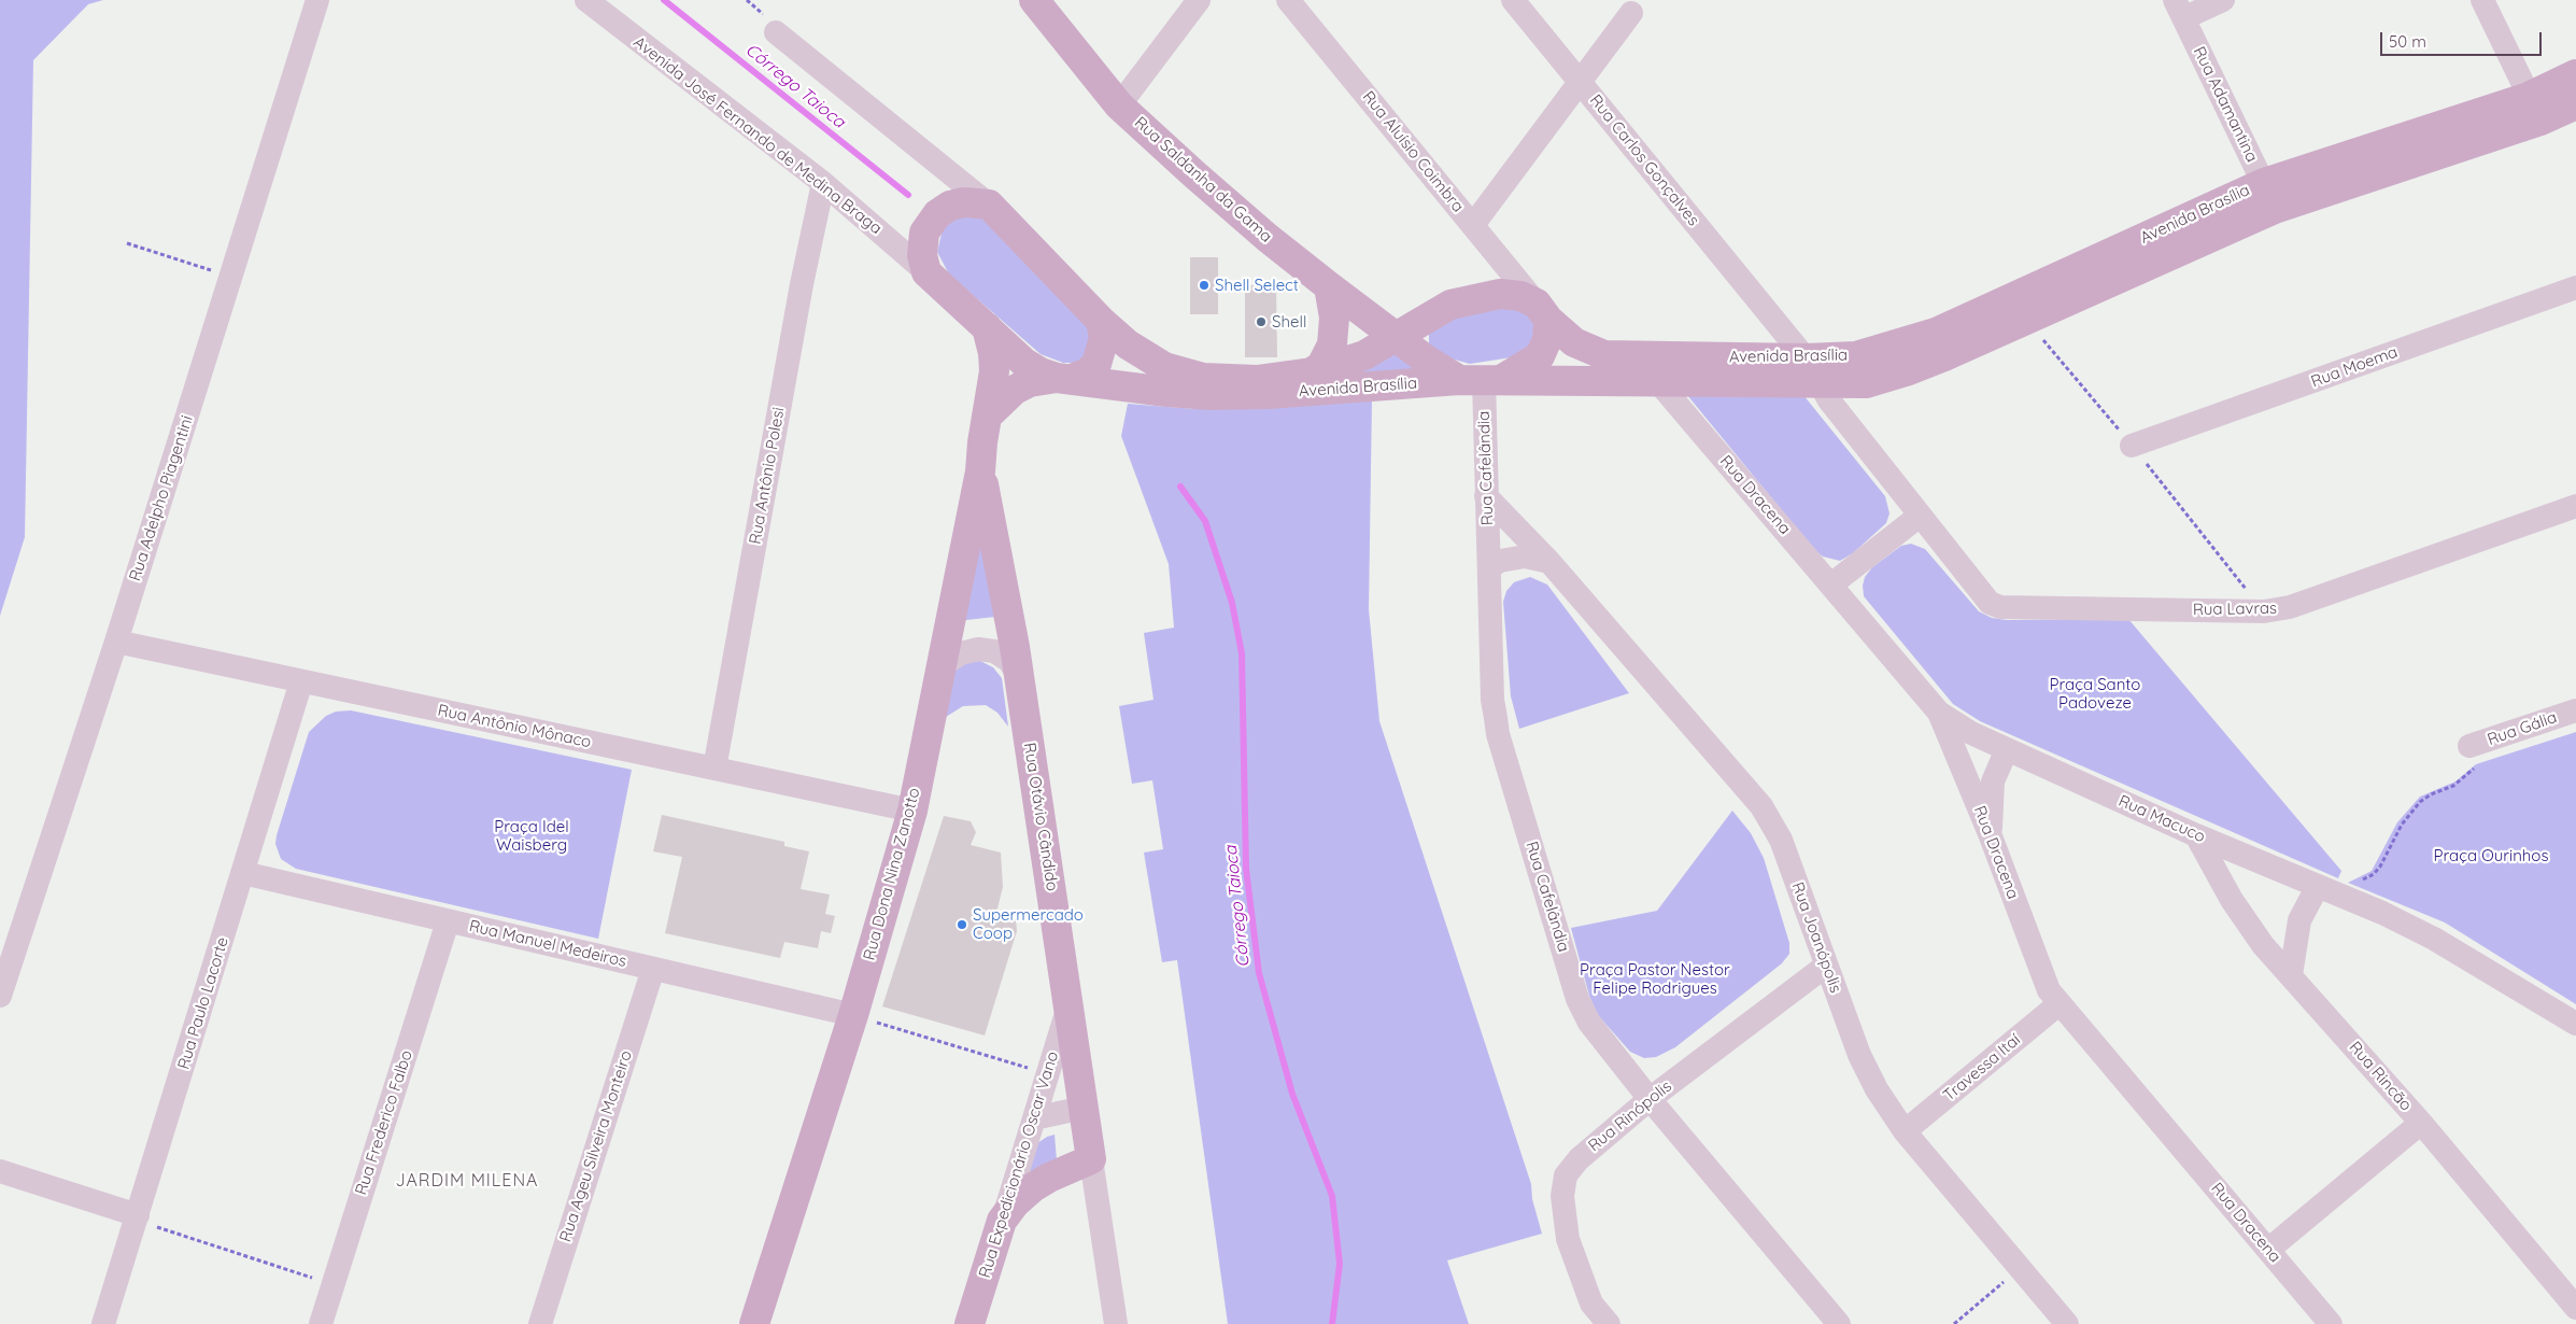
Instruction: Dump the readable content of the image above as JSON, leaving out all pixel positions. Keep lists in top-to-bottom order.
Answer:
{
  "streets": {
    "main road": [
      "Avenida José Fernando de Medina Braga",
      "Rua Saldanha da Gama",
      "Avenida Brasília",
      "Rua Otávio Cândido",
      "Rua Dona Nina Zanotto",
      "Rua Expedicionário Oscar Vano"
    ],
    "street": [
      "Rua Adamantina",
      "Rua Aluísio Coimbra",
      "Rua Carlos Gonçalves",
      "Rua Moema",
      "Rua Cafelândia",
      "Rua Antônio Polesi",
      "Rua Dracena",
      "Rua Adelpho Piagentini",
      "Rua Lavras",
      "Rua Antônio Mônaco",
      "Rua Gália",
      "Rua Macuco",
      "Rua Joanópolis",
      "Rua Manuel Medeiros",
      "Rua Paulo Lacorte",
      "Travessa Itaí",
      "Rua Rincão",
      "Rua Rinópolis",
      "Rua Frederico Falbo",
      "Rua Ageu Silveira Monteiro"
    ]
  },
  "crossings": [
    ["Rua Adamantina", "Avenida Brasília"],
    ["Avenida José Fernando de Medina Braga", "Avenida Brasília"],
    ["Avenida José Fernando de Medina Braga", "Rua Antônio Polesi"],
    ["Avenida José Fernando de Medina Braga", "Rua Dona Nina Zanotto"],
    ["Rua Aluísio Coimbra", "Avenida Brasília"],
    ["Rua Carlos Gonçalves", "Avenida Brasília"],
    ["Rua Carlos Gonçalves", "Rua Lavras"],
    ["Rua Saldanha da Gama", "Avenida Brasília"],
    ["Rua Saldanha da Gama", "Rua Cafelândia"],
    ["Avenida Brasília", "Rua Cafelândia"],
    ["Avenida Brasília", "Rua Dracena"],
    ["Avenida Brasília", "Rua Lavras"],
    ["Rua Cafelândia", "Rua Joanópolis"],
    ["Rua Cafelândia", "Rua Rinópolis"],
    ["Rua Antônio Polesi", "Rua Antônio Mônaco"],
    ["Rua Dracena", "Rua Macuco"],
    ["Rua Dracena", "Travessa Itaí"],
    ["Rua Adelpho Piagentini", "Rua Antônio Mônaco"],
    ["Rua Antônio Mônaco", "Rua Dona Nina Zanotto"],
    ["Rua Antônio Mônaco", "Rua Paulo Lacorte"],
    ["Rua Otávio Cândido", "Rua Dona Nina Zanotto"],
    ["Rua Otávio Cândido", "Rua Expedicionário Oscar Vano"],
    ["Rua Macuco", "Rua Rincão"],
    ["Rua Dona Nina Zanotto", "Rua Manuel Medeiros"],
    ["Rua Joanópolis", "Travessa Itaí"],
    ["Rua Joanópolis", "Rua Rinópolis"],
    ["Rua Manuel Medeiros", "Rua Paulo Lacorte"],
    ["Rua Manuel Medeiros", "Rua Frederico Falbo"],
    ["Rua Manuel Medeiros", "Rua Ageu Silveira Monteiro"]
  ],
  "districts": ["JARDIM MILENA"],
  "water": ["Córrego Taioca"],
  "parks": [
    "Praça Santo Padoveze",
    "Praça Idel Waisberg",
    "Praça Ourinhos",
    "Praça Pastor Nestor Felipe Rodrigues"
  ],
  "places": ["Shell Select", "Shell", "Supermercado Coop"],
  "scale_bar": "50 m"
}
